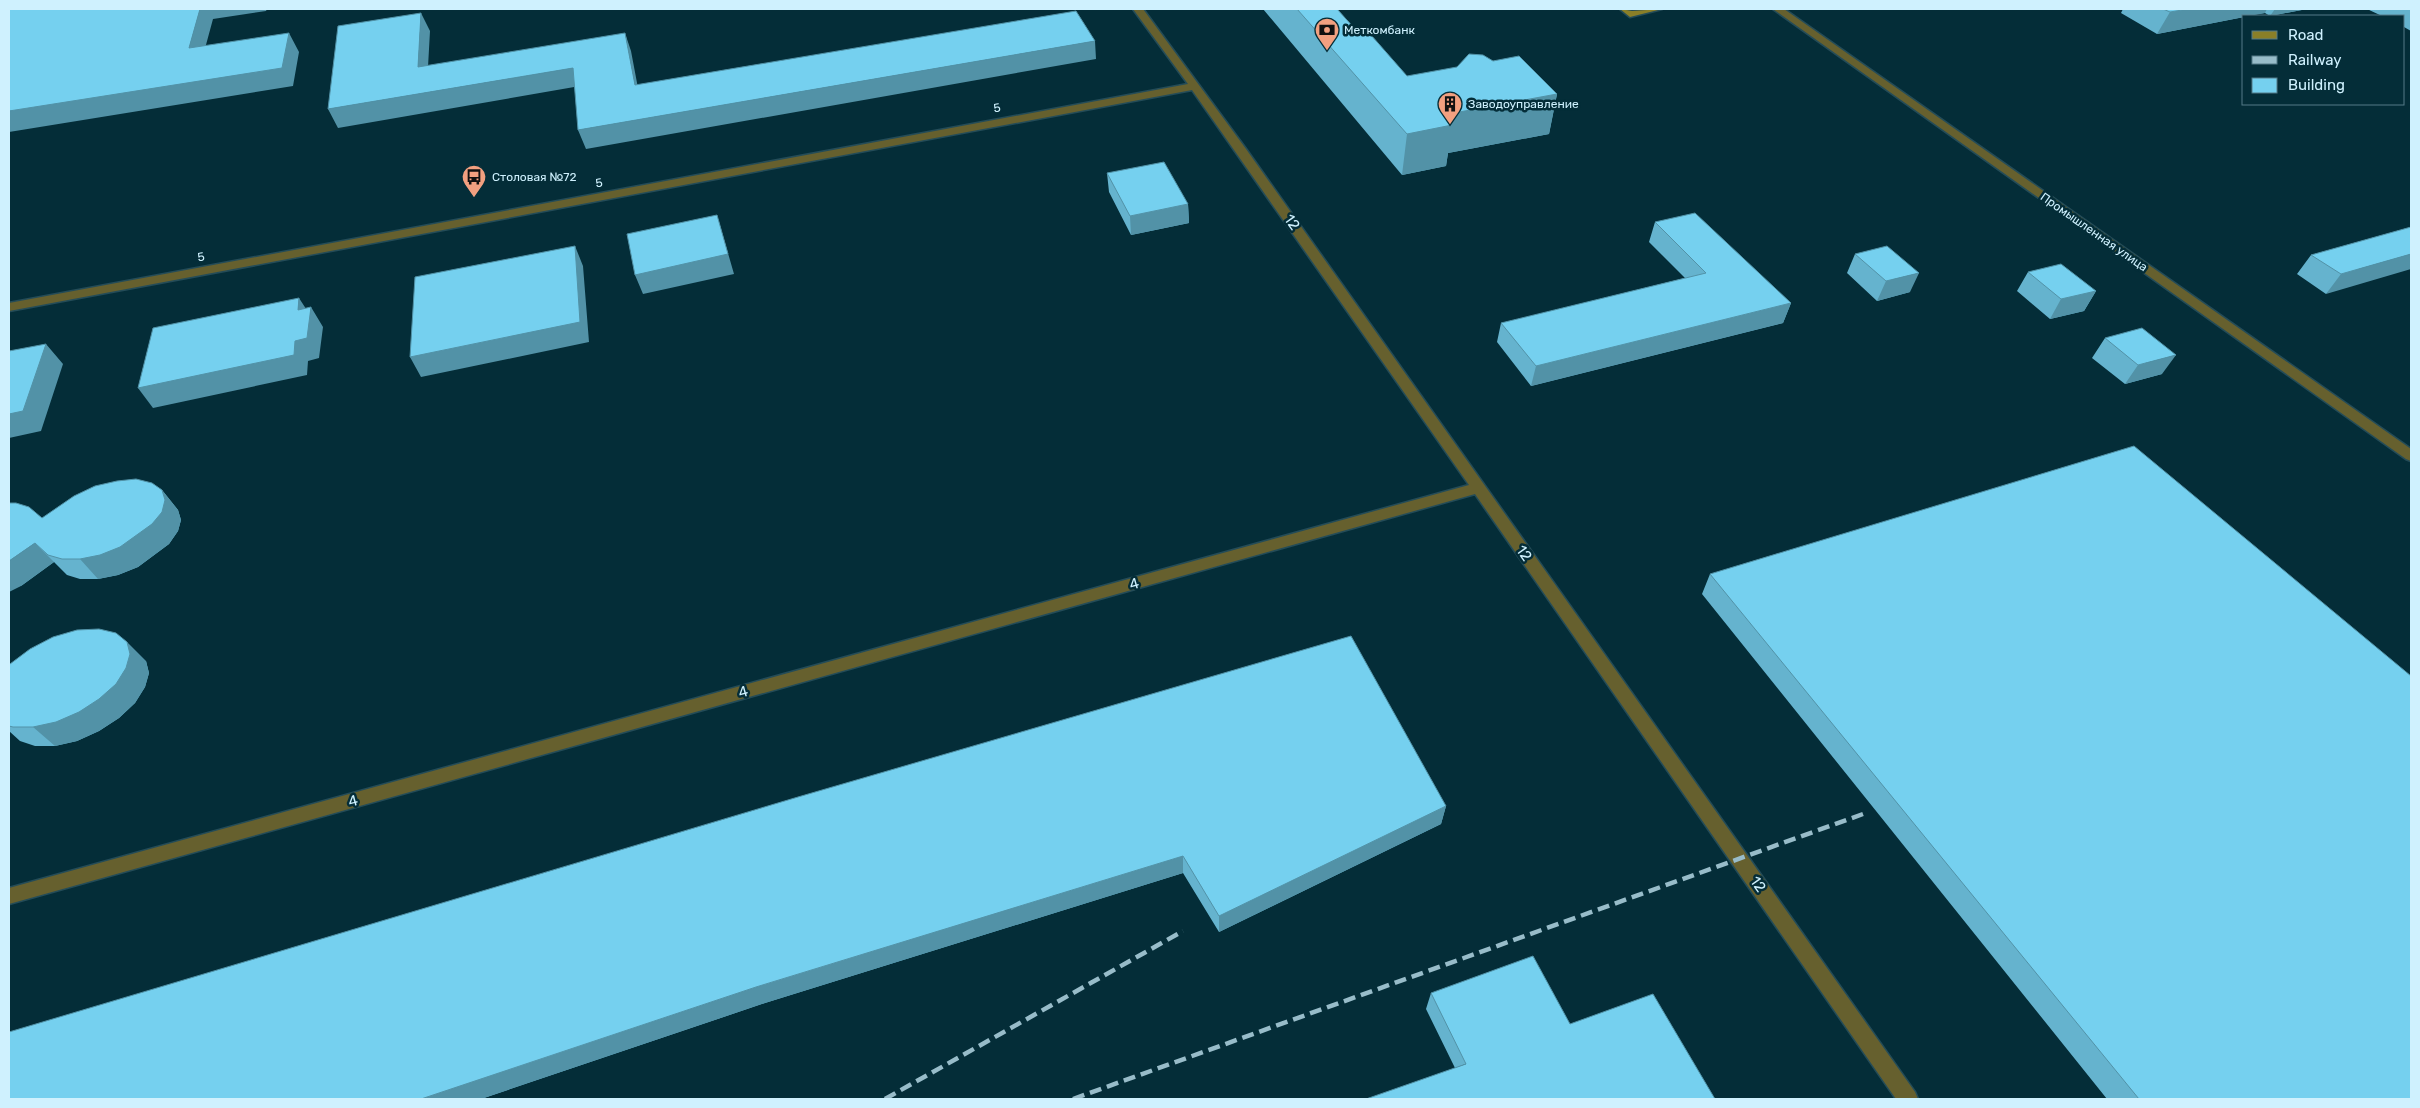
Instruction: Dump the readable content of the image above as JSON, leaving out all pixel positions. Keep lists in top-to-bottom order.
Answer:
{
  "streets": {
    "street": [
      "5",
      "12",
      "Промышленная улица",
      "4"
    ]
  },
  "crossings": [
    ["5", "12"],
    ["12", "4"]
  ],
  "places": {
    "bank": ["Меткомбанк"],
    "building": ["Заводоуправление"],
    "bus stop": ["Столовая №72"]
  },
  "legend": ["Road", "Railway", "Building"]
}
